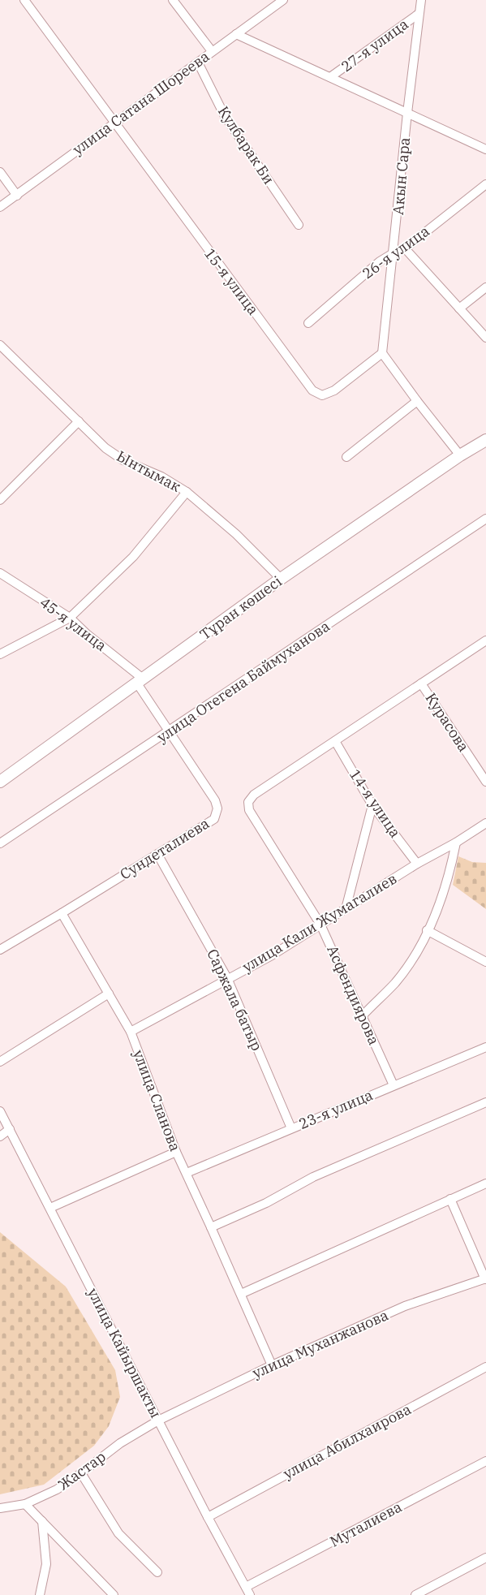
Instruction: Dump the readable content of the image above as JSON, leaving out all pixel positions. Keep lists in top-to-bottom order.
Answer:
{
  "streets": {
    "street": [
      "27-я улица",
      "улица Сатана Шореева",
      "Кулбарак Би",
      "Акын Сара",
      "26-я улица",
      "15-я улица",
      "Ынтымак",
      "Тұран көшесі",
      "45-я улица",
      "улица Отегена Баймуханова",
      "Курасова",
      "14-я улица",
      "Сундеталиева",
      "улица Кали Жумагалиев",
      "Асфендиярова",
      "Саржала батыр",
      "улица Сланова",
      "23-я улица",
      "улица Муханжанова",
      "улица Кайыршакты",
      "улица Абилхаирова",
      "Жастар",
      "Муталиева"
    ]
  },
  "crossings": [
    ["27-я улица", "Акын Сара"],
    ["улица Сатана Шореева", "Кулбарак Би"],
    ["улица Сатана Шореева", "15-я улица"],
    ["Акын Сара", "26-я улица"],
    ["Акын Сара", "15-я улица"],
    ["Ынтымак", "Тұран көшесі"],
    ["Тұран көшесі", "45-я улица"],
    ["Тұран көшесі", "Сундеталиева"],
    ["45-я улица", "Сундеталиева"],
    ["улица Отегена Баймуханова", "Сундеталиева"],
    ["14-я улица", "улица Кали Жумагалиев"],
    ["14-я улица", "Асфендиярова"],
    ["Сундеталиева", "Саржала батыр"],
    ["Сундеталиева", "улица Сланова"],
    ["улица Кали Жумагалиев", "Асфендиярова"],
    ["улица Кали Жумагалиев", "Саржала батыр"],
    ["улица Кали Жумагалиев", "улица Сланова"],
    ["Асфендиярова", "23-я улица"],
    ["Саржала батыр", "23-я улица"],
    ["улица Сланова", "23-я улица"],
    ["улица Сланова", "улица Муханжанова"],
    ["улица Муханжанова", "улица Кайыршакты"],
    ["улица Муханжанова", "Жастар"],
    ["улица Кайыршакты", "улица Абилхаирова"],
    ["улица Кайыршакты", "Жастар"],
    ["улица Кайыршакты", "Муталиева"]
  ]
}
